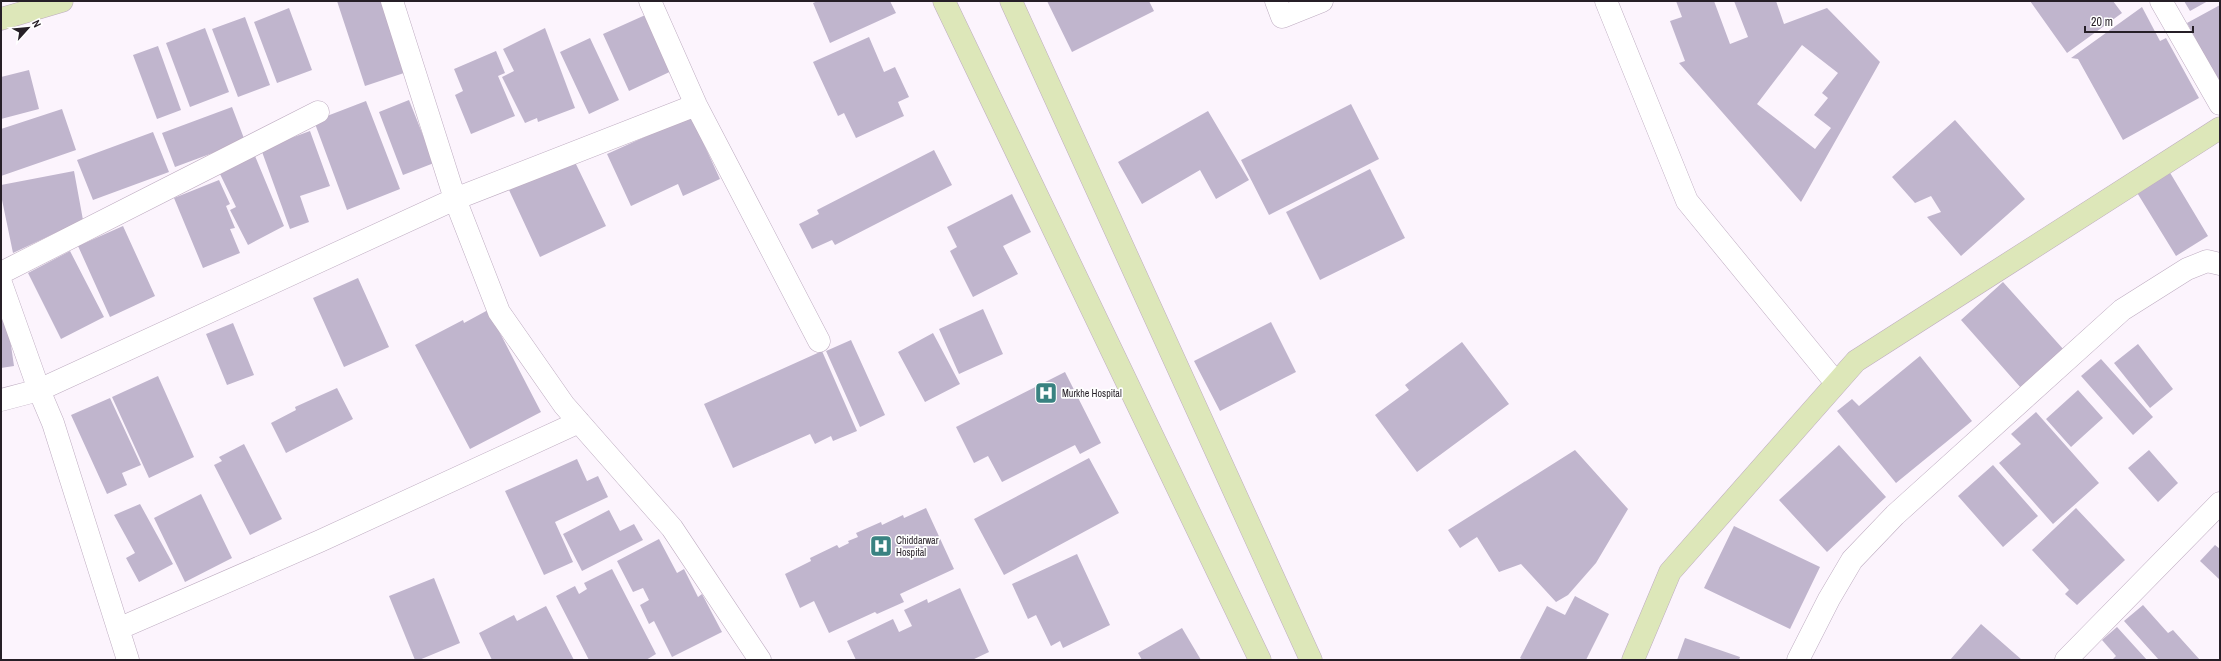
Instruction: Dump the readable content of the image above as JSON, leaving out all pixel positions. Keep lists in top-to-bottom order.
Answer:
{
  "places": {
    "hospital": ["Murkhe Hospital", "Chiddarwar Hospital"]
  },
  "scale_bar": "20 m",
  "north": "top right"
}
